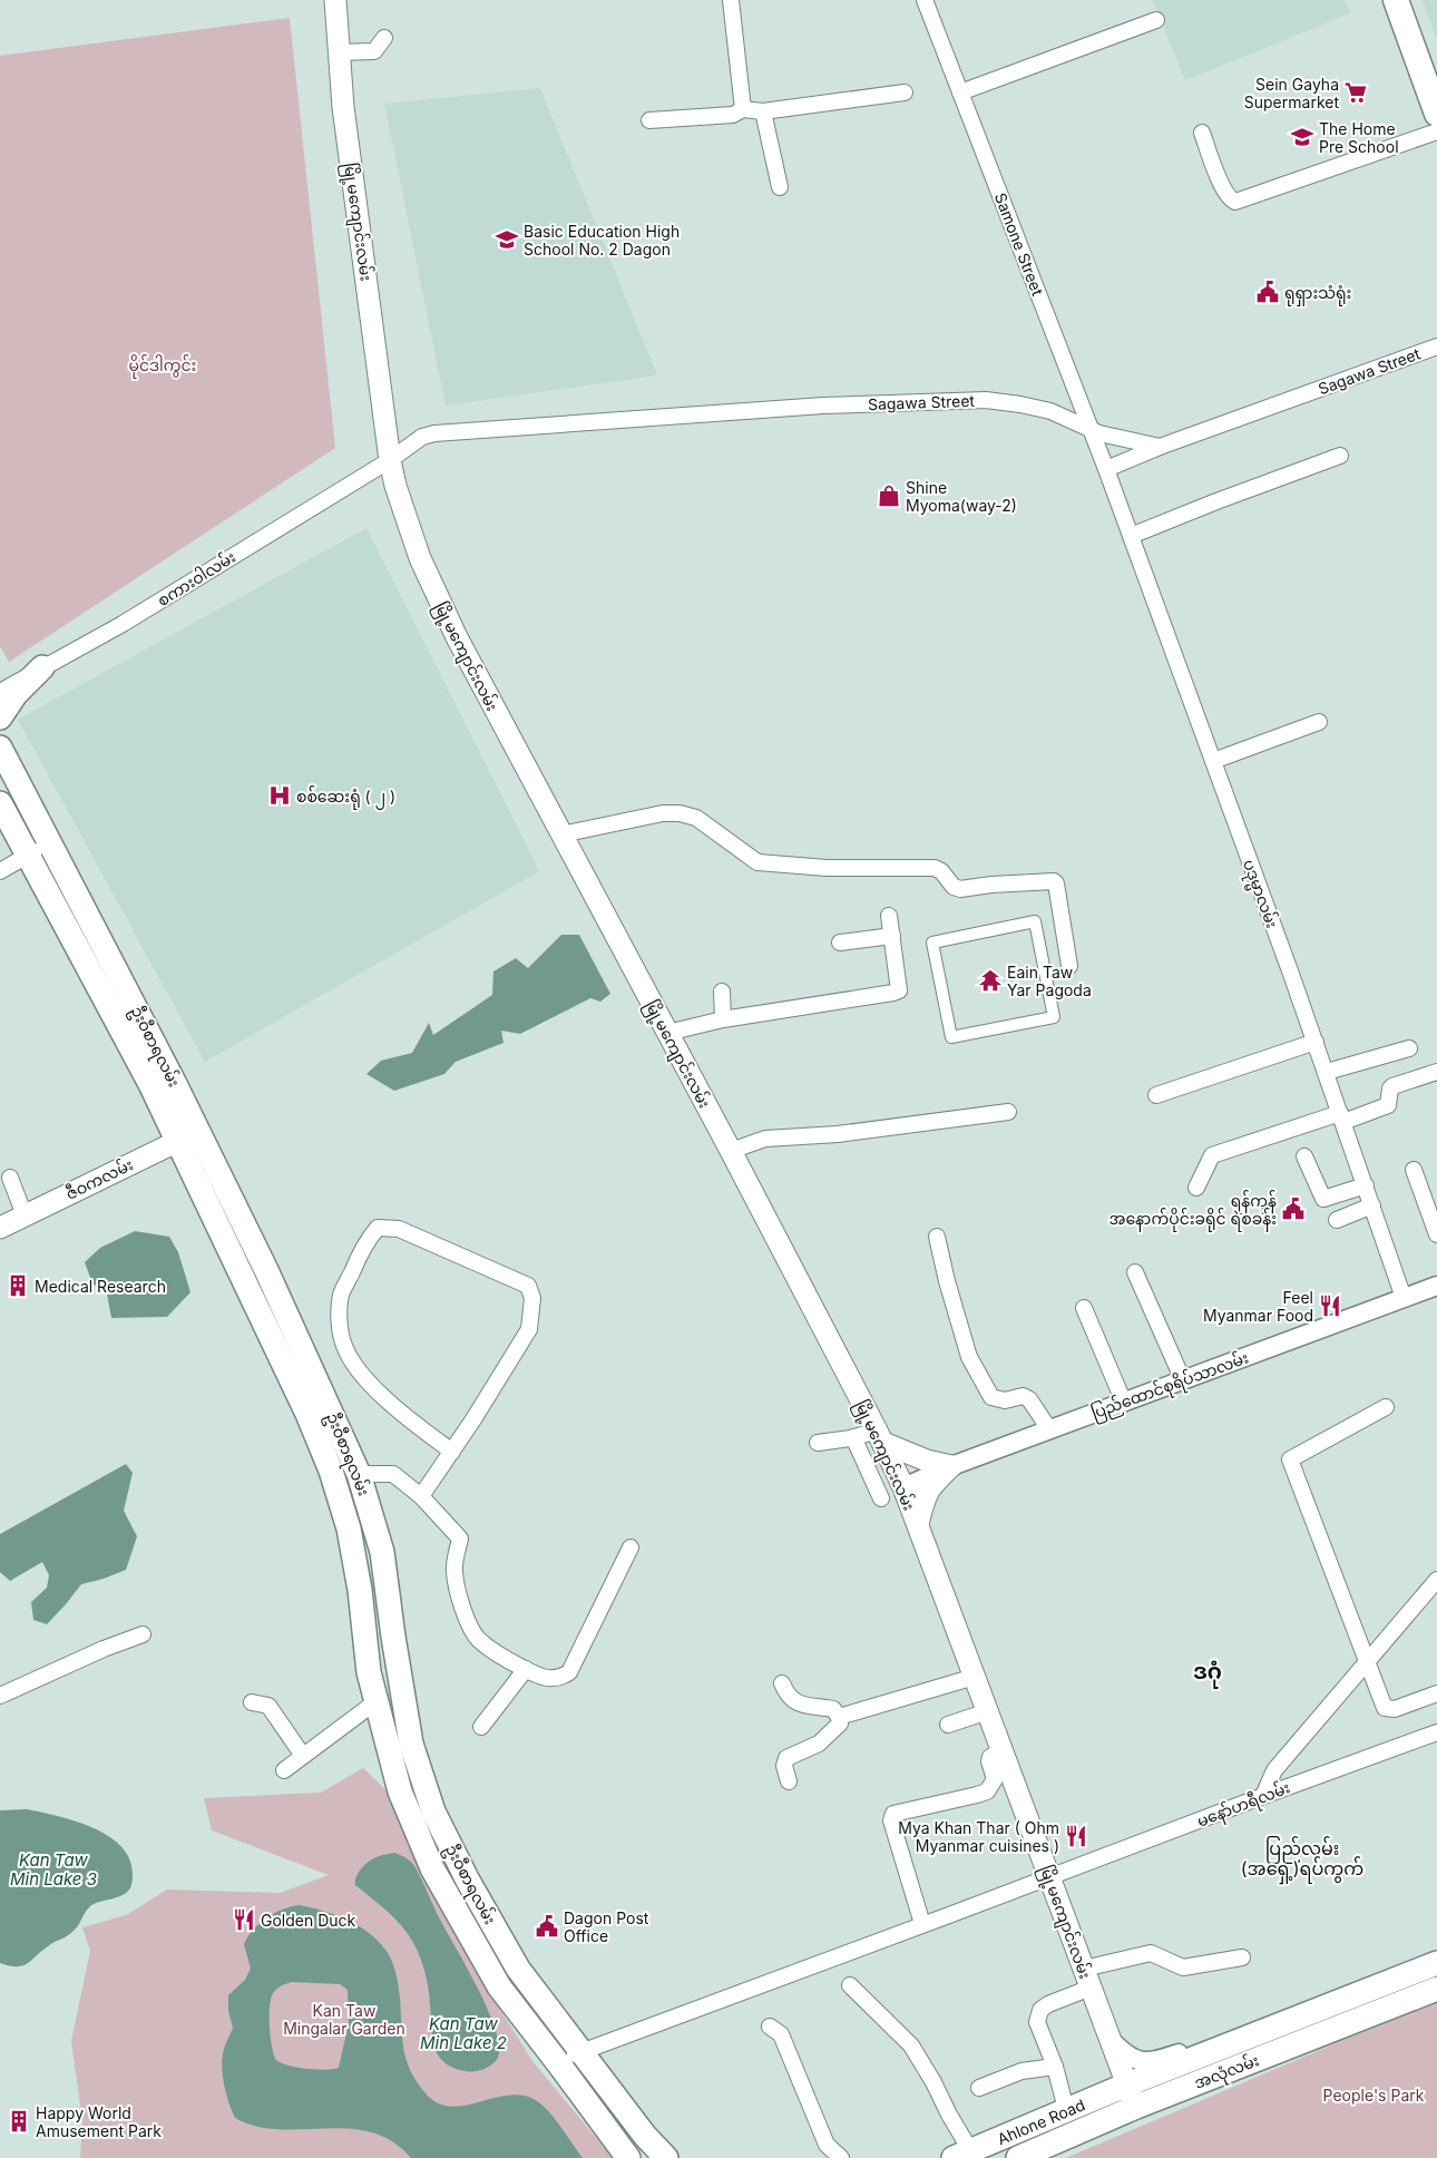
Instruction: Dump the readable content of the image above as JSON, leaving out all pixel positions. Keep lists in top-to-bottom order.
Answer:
{
  "streets": {
    "main road": [
      "မြို့မကျောင်းလမ်း",
      "ဦးဝီစာရလမ်း",
      "ဇီဝကလမ်း",
      "အလုံလမ်း",
      "Ahlone Road"
    ],
    "street": [
      "Samone Street",
      "Sagawa Street",
      "စကားဝါလမ်း",
      "ပဒုမ္မာလမ်း",
      "ပြည်ထောင်စုရိပ်သာလမ်း",
      "မနော်ဟရီလမ်း"
    ]
  },
  "crossings": [
    ["မြို့မကျောင်းလမ်း", "Sagawa Street"],
    ["မြို့မကျောင်းလမ်း", "စကားဝါလမ်း"],
    ["မြို့မကျောင်းလမ်း", "ပြည်ထောင်စုရိပ်သာလမ်း"],
    ["မြို့မကျောင်းလမ်း", "မနော်ဟရီလမ်း"],
    ["မြို့မကျောင်းလမ်း", "အလုံလမ်း"],
    ["မြို့မကျောင်းလမ်း", "Ahlone Road"],
    ["Samone Street", "Sagawa Street"],
    ["Samone Street", "ပဒုမ္မာလမ်း"],
    ["Sagawa Street", "စကားဝါလမ်း"],
    ["ပဒုမ္မာလမ်း", "ပြည်ထောင်စုရိပ်သာလမ်း"],
    ["ဦးဝီစာရလမ်း", "ဇီဝကလမ်း"],
    ["ဦးဝီစာရလမ်း", "မနော်ဟရီလမ်း"],
    ["အလုံလမ်း", "Ahlone Road"]
  ],
  "districts": ["ဒဂုံ", "ပြည်လမ်း (အရှေ့)ရပ်ကွက်"],
  "water": ["Kan Taw Min Lake 3", "Kan Taw Min Lake 2"],
  "parks": ["မိုင်ဒါကွင်း", "Kan Taw Mingalar Garden", "People's Park"],
  "places": {
    "supermarket": ["Sein Gayha Supermarket"],
    "school or university": ["The Home Pre School", "Basic Education High School No. 2 Dagon"],
    "public building": ["ရုရှားသံရုံး", "ရန်ကုန် အနောက်ပိုင်းခရိုင် ရဲစခန်း", "Dagon Post Office"],
    "shop": ["Shine Myoma(way-2)"],
    "hospital": ["စစ်ဆေးရုံ ( ၂ )"],
    "temple": ["Eain Taw Yar Pagoda"],
    "building": ["Medical Research", "Happy World Amusement Park"],
    "restaurant": ["Feel Myanmar Food", "Mya Khan Thar ( Ohm Myanmar cuisines )", "Golden Duck"]
  }
}
